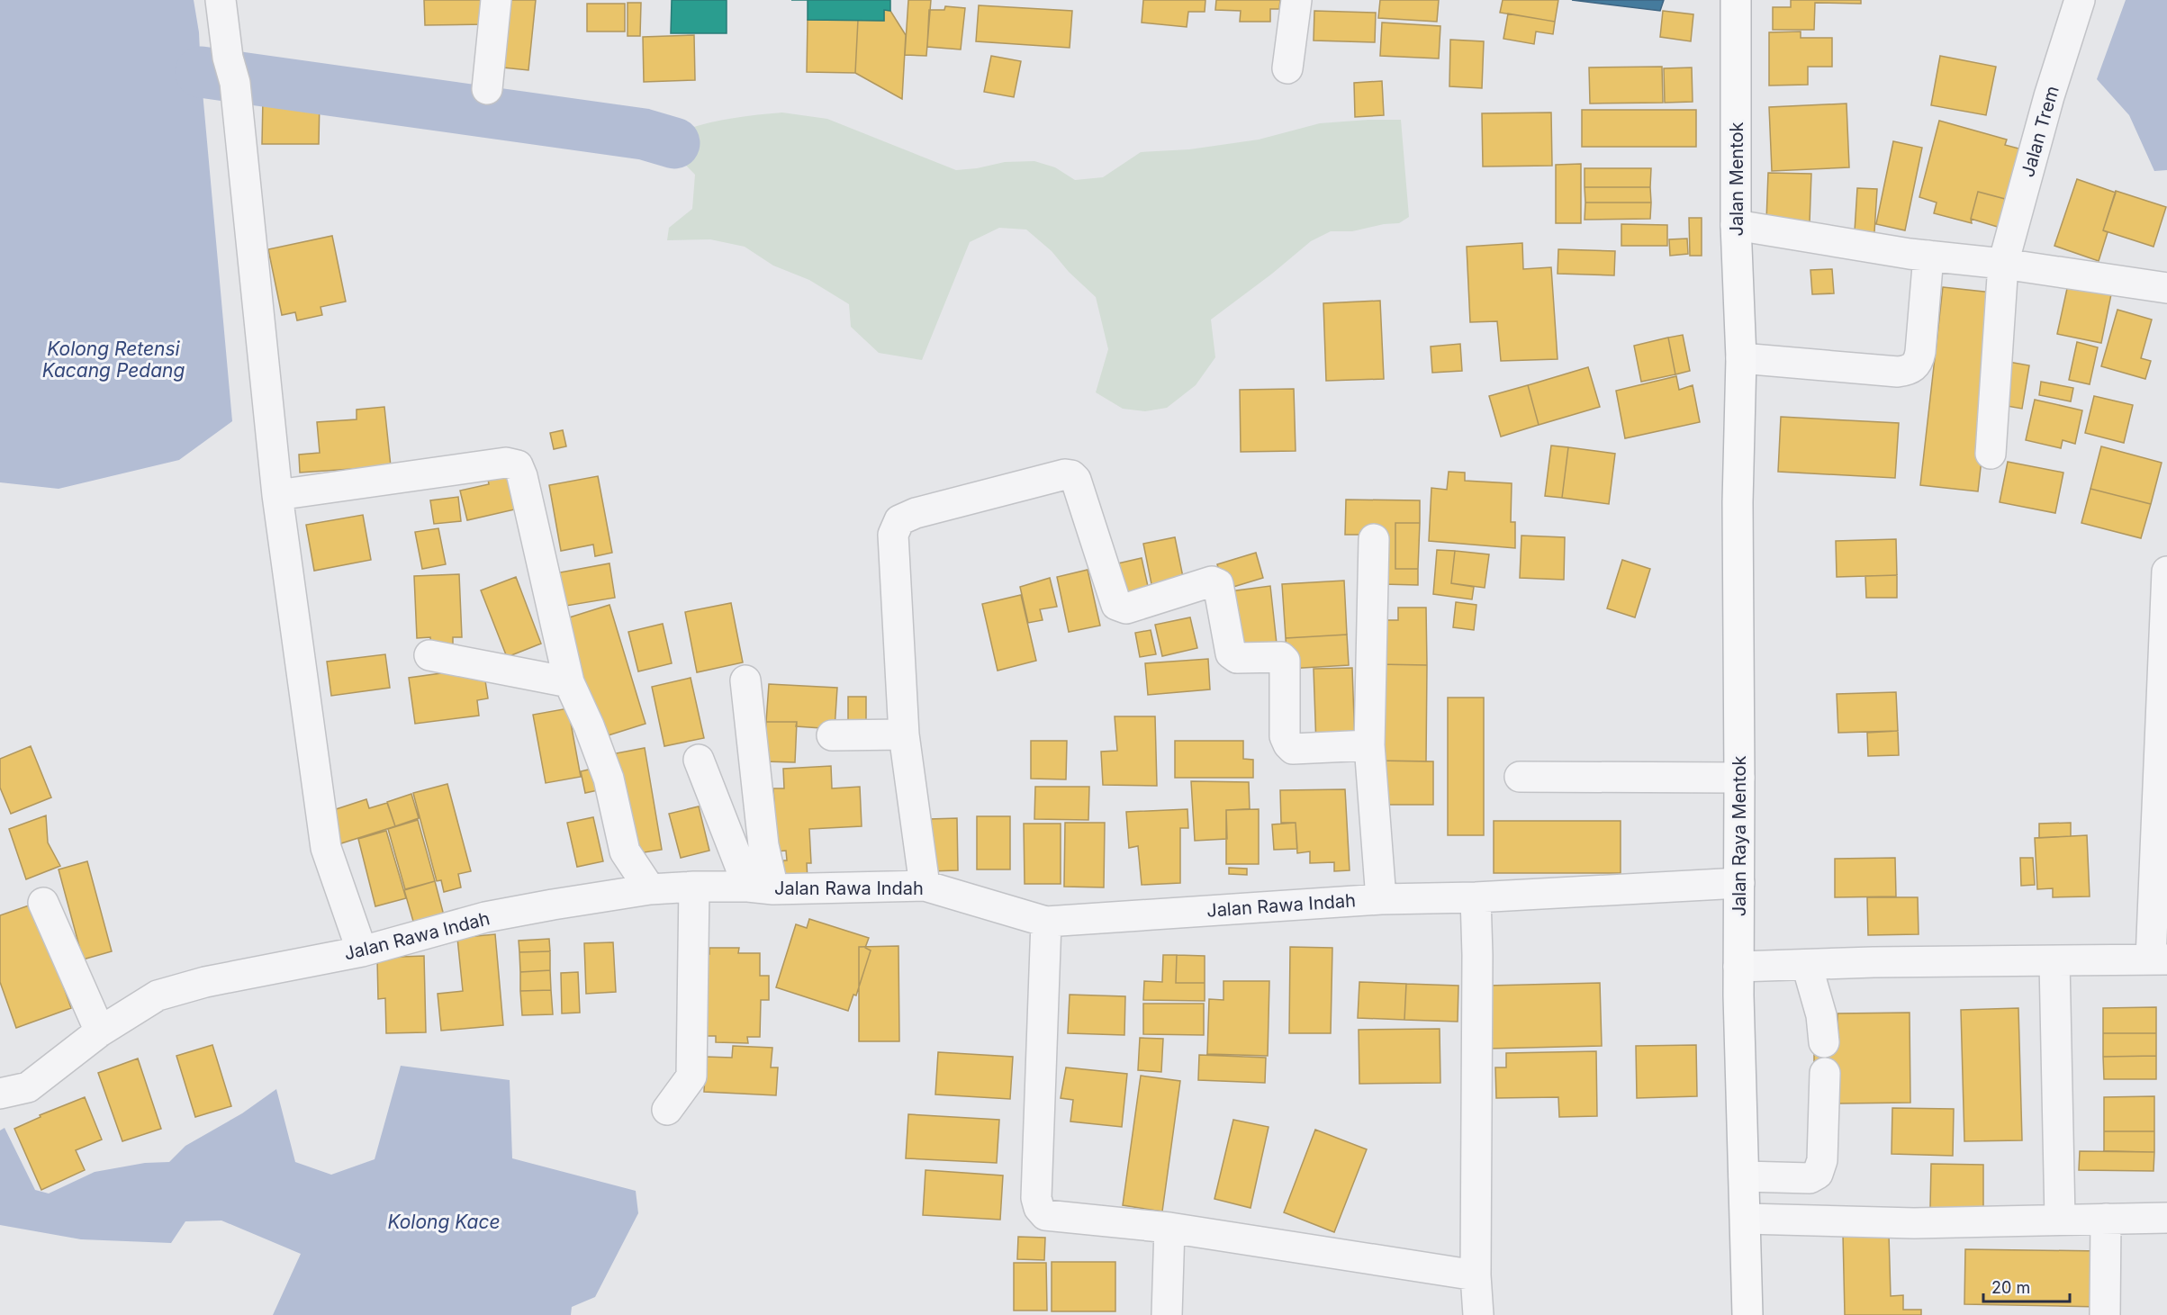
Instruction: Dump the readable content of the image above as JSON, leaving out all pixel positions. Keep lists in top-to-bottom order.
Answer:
{
  "streets": {
    "highway": ["Jalan Mentok", "Jalan Raya Mentok"],
    "street": ["Jalan Trem", "Jalan Rawa Indah"]
  },
  "crossings": [
    ["Jalan Mentok", "Jalan Raya Mentok"],
    ["Jalan Raya Mentok", "Jalan Rawa Indah"]
  ],
  "water": ["Kolong Retensi Kacang Pedang", "Kolong Kace"],
  "scale_bar": "20 m"
}
